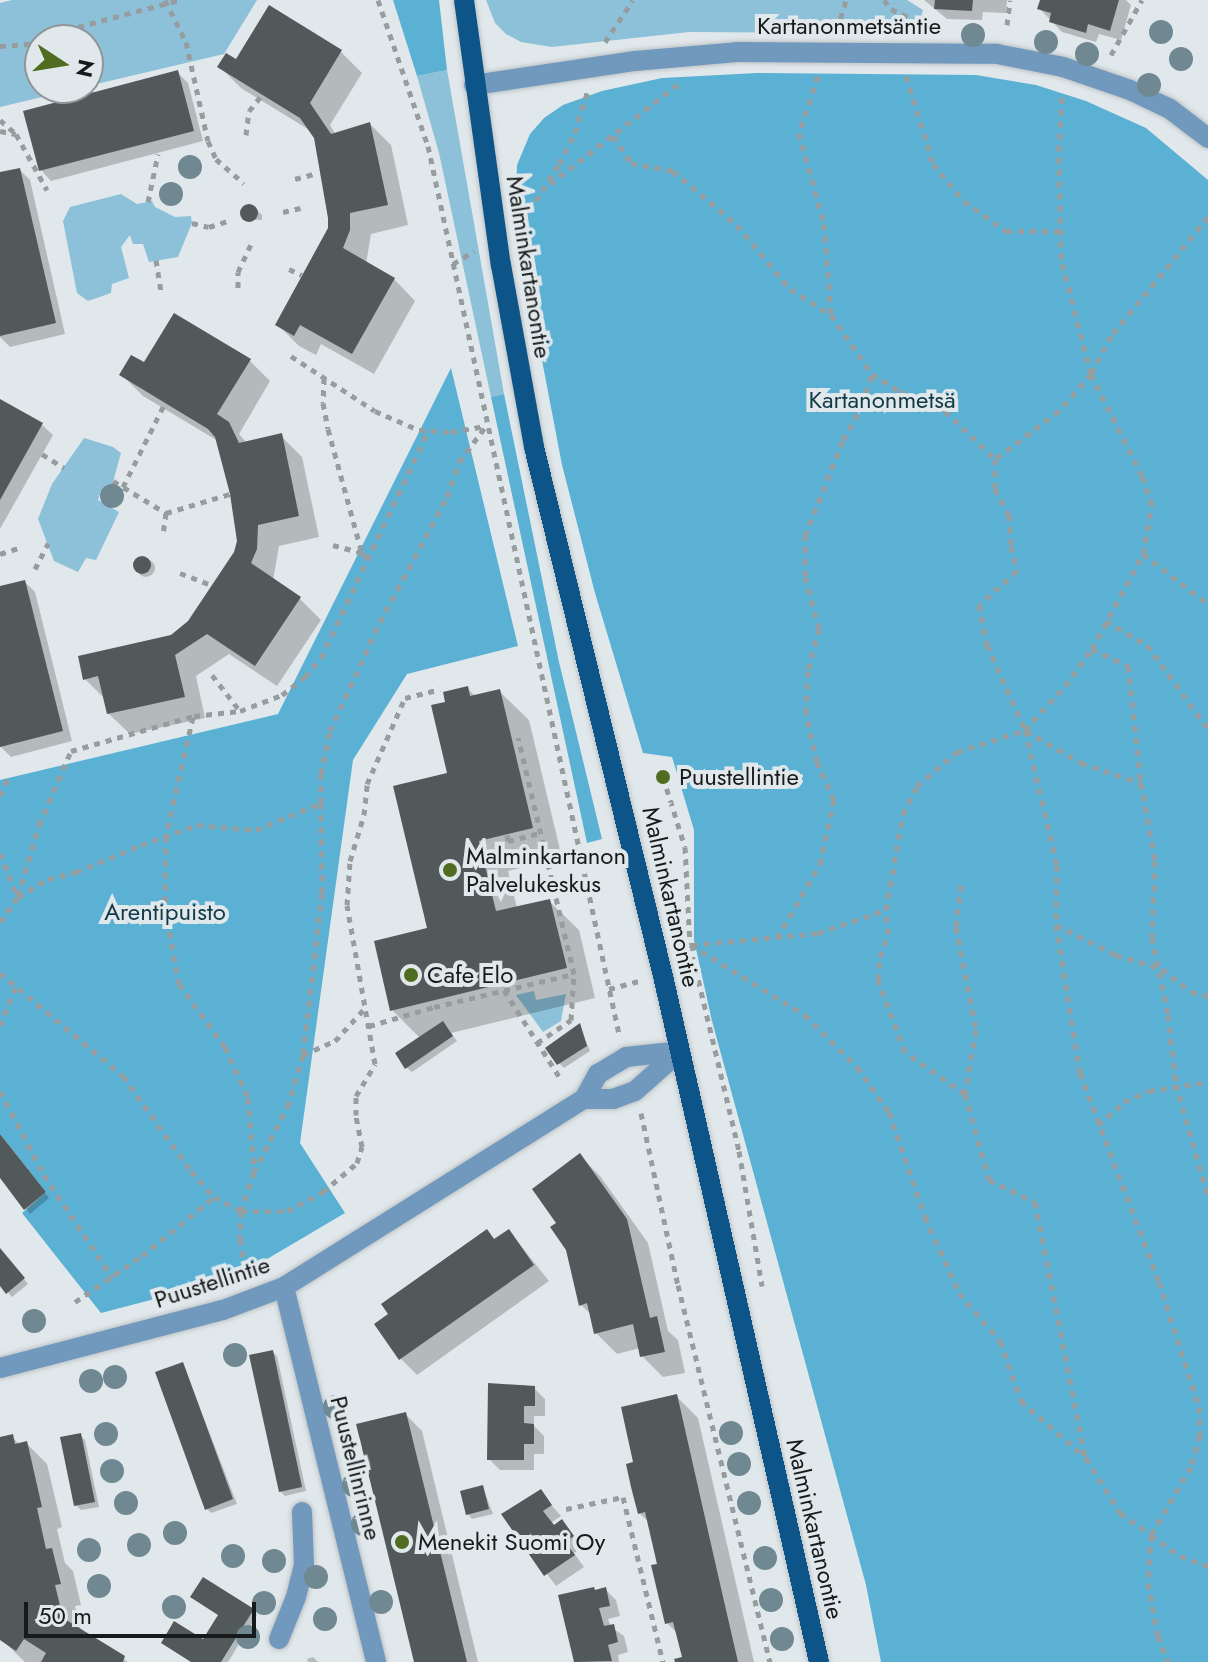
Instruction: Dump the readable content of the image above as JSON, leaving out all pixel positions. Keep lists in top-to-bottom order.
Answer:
{
  "streets": {
    "main road": ["Malminkartanontie"],
    "street": ["Kartanonmetsäntie", "Puustellintie", "Puustellinrinne"]
  },
  "crossings": [
    ["Kartanonmetsäntie", "Malminkartanontie"],
    ["Malminkartanontie", "Puustellintie"],
    ["Puustellintie", "Puustellinrinne"]
  ],
  "parks": ["Kartanonmetsä", "Arentipuisto"],
  "places": [
    "Puustellintie",
    "Malminkartanon Palvelukeskus",
    "Cafe Elo",
    "Menekit Suomi Oy"
  ],
  "scale_bar": "50 m",
  "north": "right"
}
